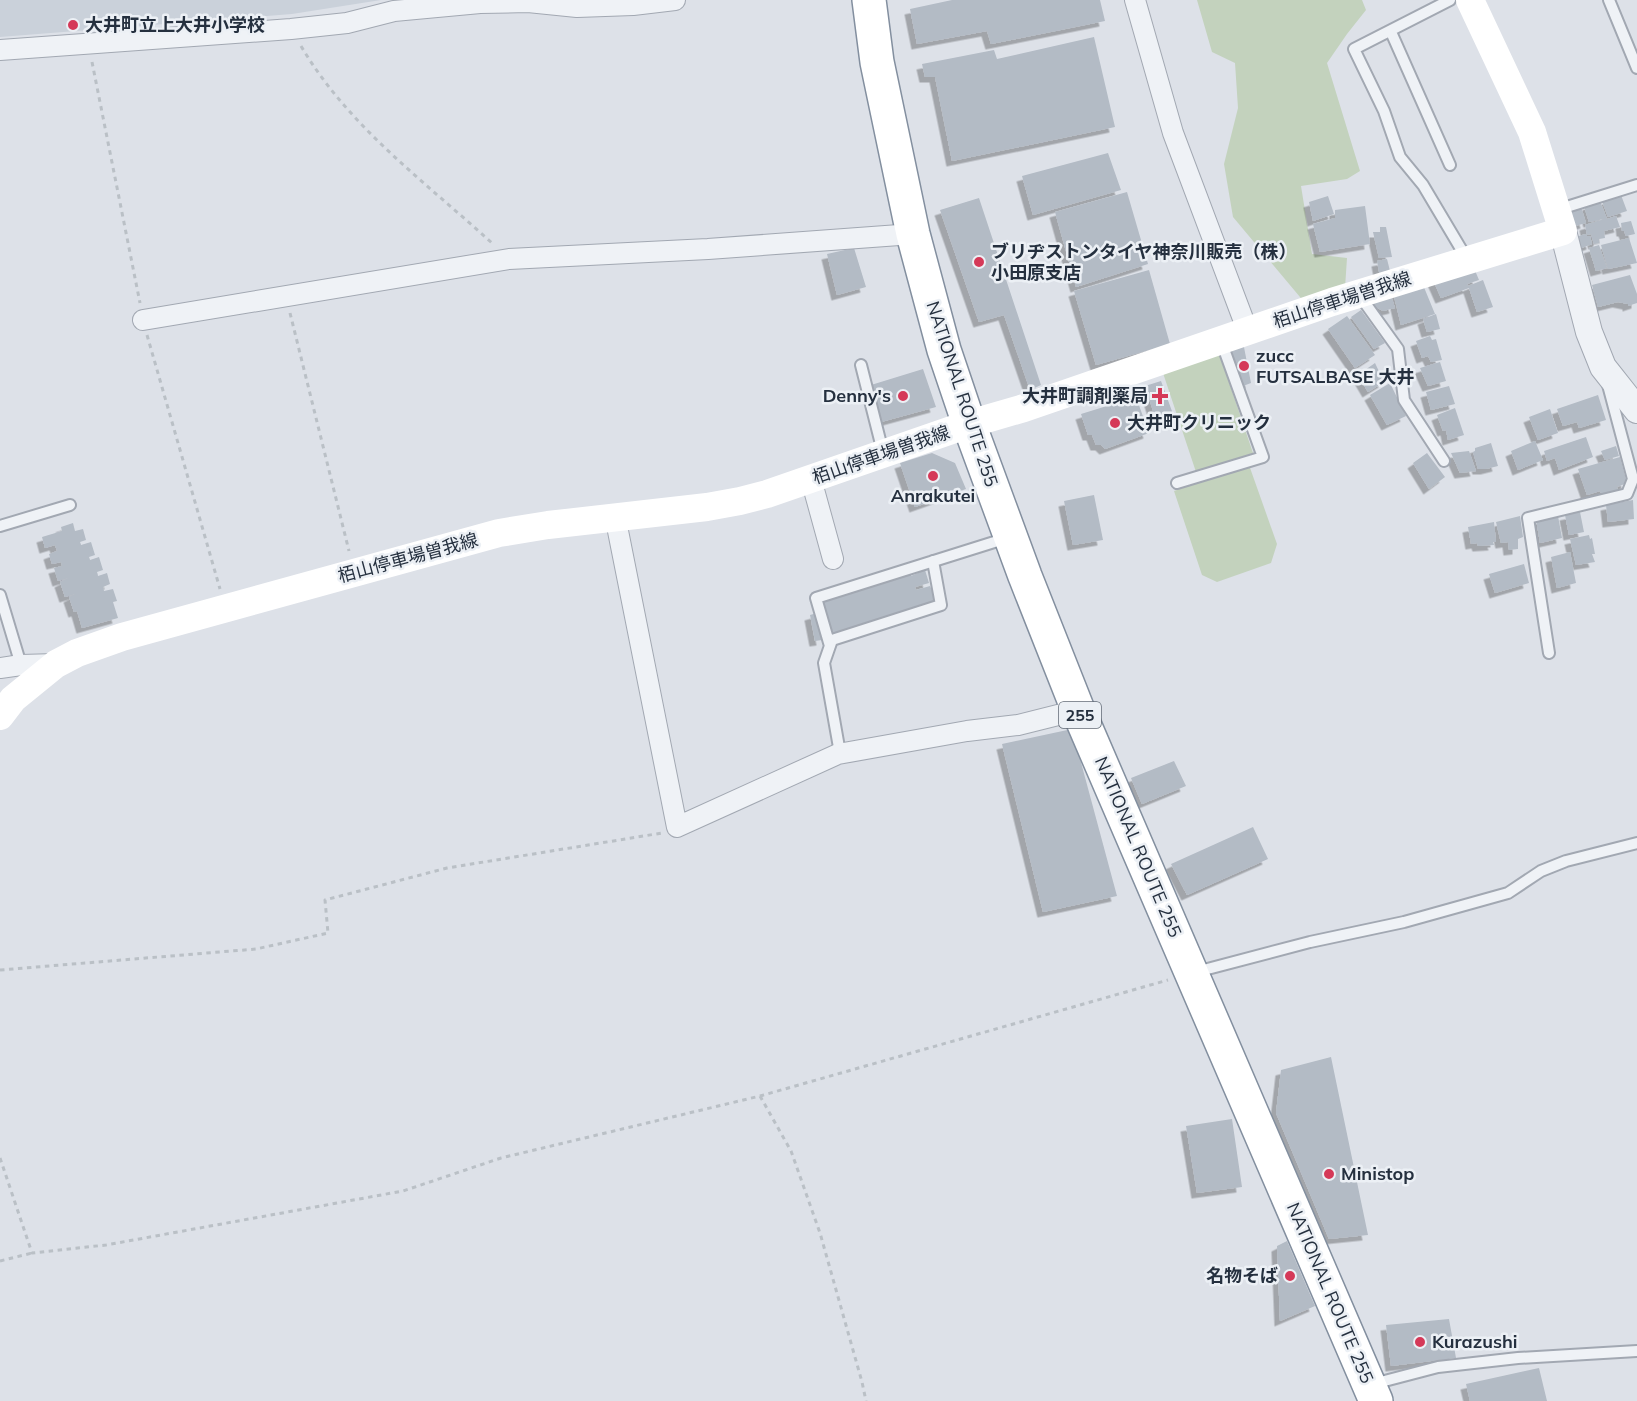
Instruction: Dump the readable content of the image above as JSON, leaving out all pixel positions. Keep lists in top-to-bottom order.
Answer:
{
  "streets": {
    "highway": ["NATIONAL ROUTE 255", "255"],
    "main road": ["栢山停車場曽我線"]
  },
  "crossings": [
    ["栢山停車場曽我線", "NATIONAL ROUTE 255"]
  ],
  "places": {
    "other": [
      "大井町立上大井小学校",
      "ブリヂストンタイヤ神奈川販売（株） 小田原支店",
      "zucc FUTSALBASE 大井",
      "Denny's",
      "大井町クリニック",
      "Anrakutei",
      "Ministop",
      "名物そば",
      "Kurazushi"
    ],
    "health": ["大井町調剤薬局"]
  }
}
